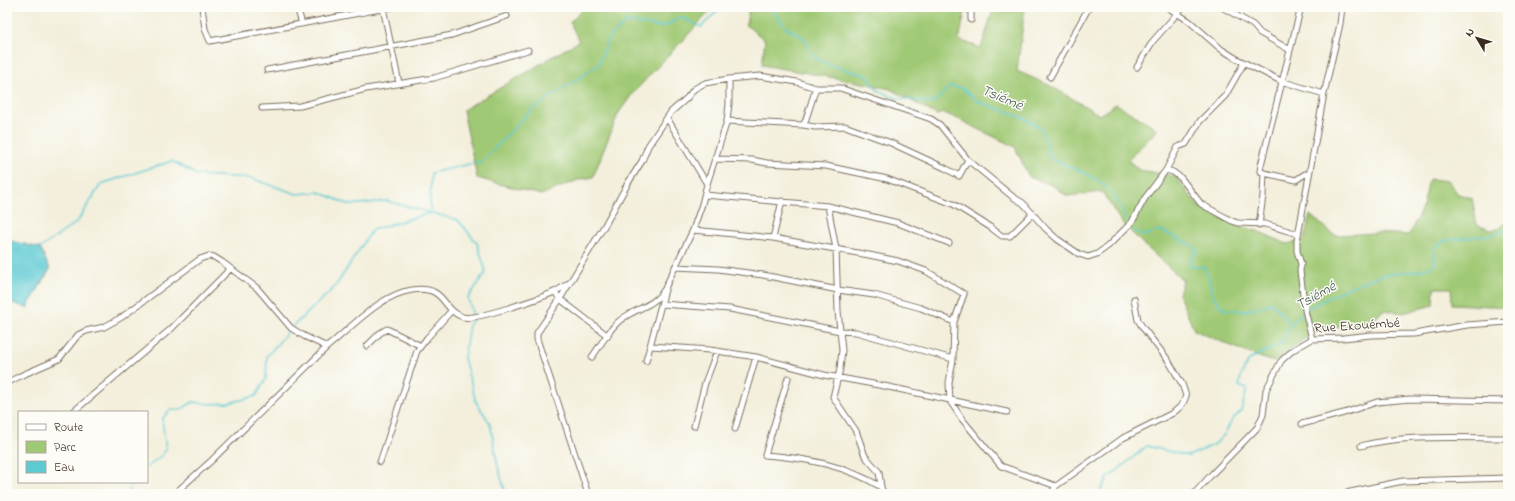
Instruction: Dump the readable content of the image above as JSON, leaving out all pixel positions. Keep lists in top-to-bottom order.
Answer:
{
  "streets": {
    "street": ["Rue Ekouémbé"]
  },
  "water": ["Tsiémé"],
  "legend": ["Route", "Parc", "Eau"],
  "north": "top left"
}
